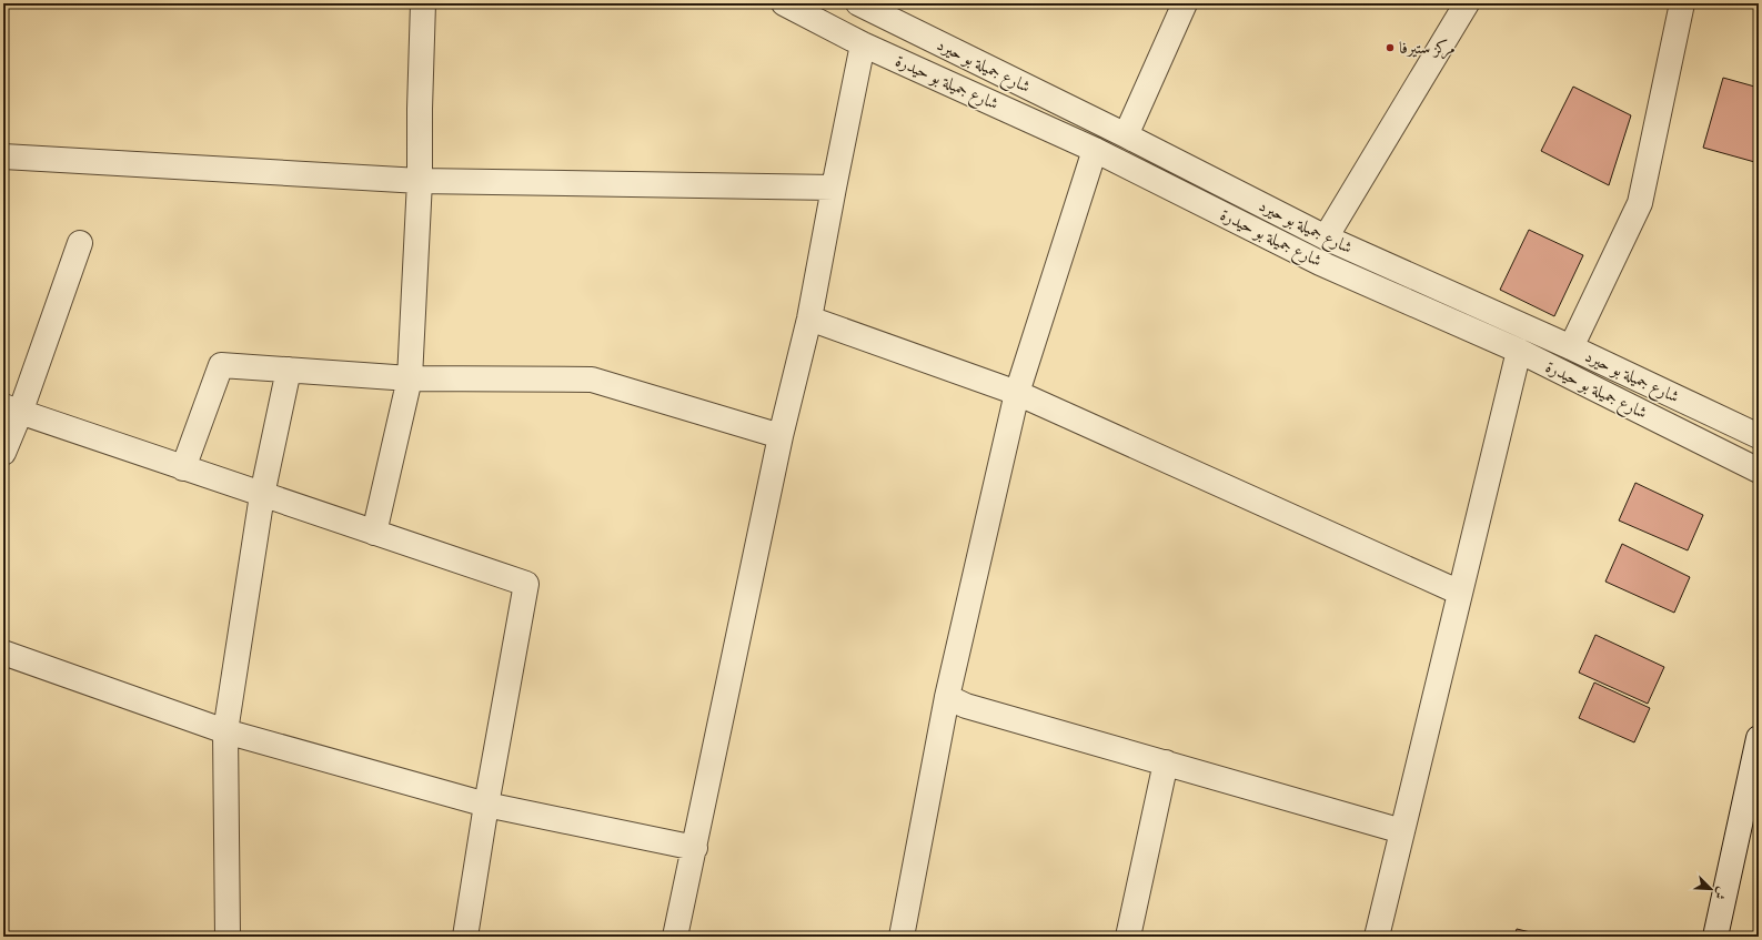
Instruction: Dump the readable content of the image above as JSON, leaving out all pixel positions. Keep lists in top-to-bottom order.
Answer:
{
  "streets": {
    "street": ["شارع جميلة بو حيرد", "شارع جميلة بو حيدرة"]
  },
  "places": ["مركز ستيرفا"],
  "north": "bottom right"
}
